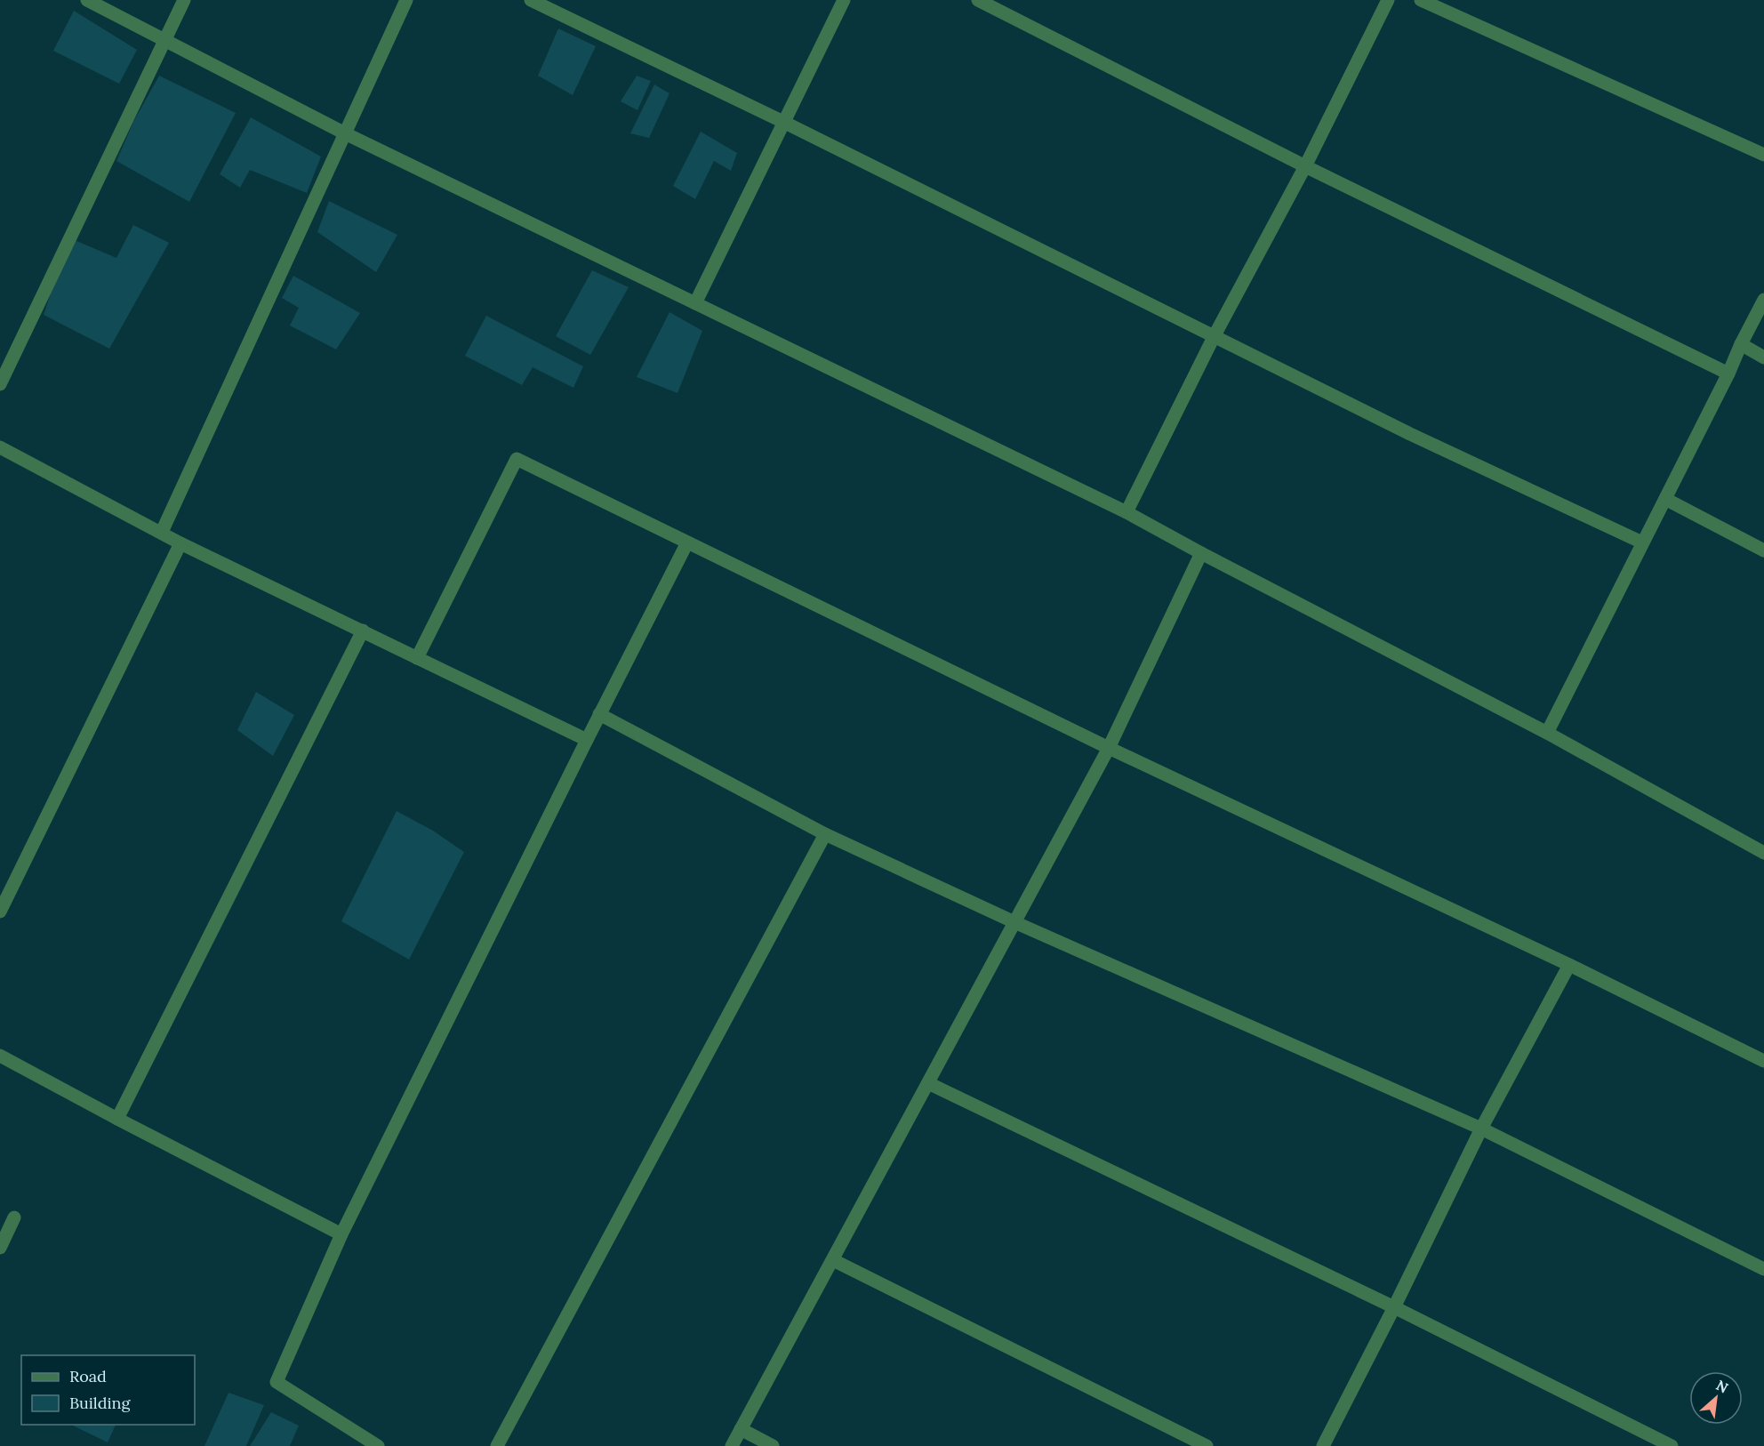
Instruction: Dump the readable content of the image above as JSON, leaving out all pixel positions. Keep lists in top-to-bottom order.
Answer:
{
  "legend": ["Road", "Building"],
  "north": "top right"
}
